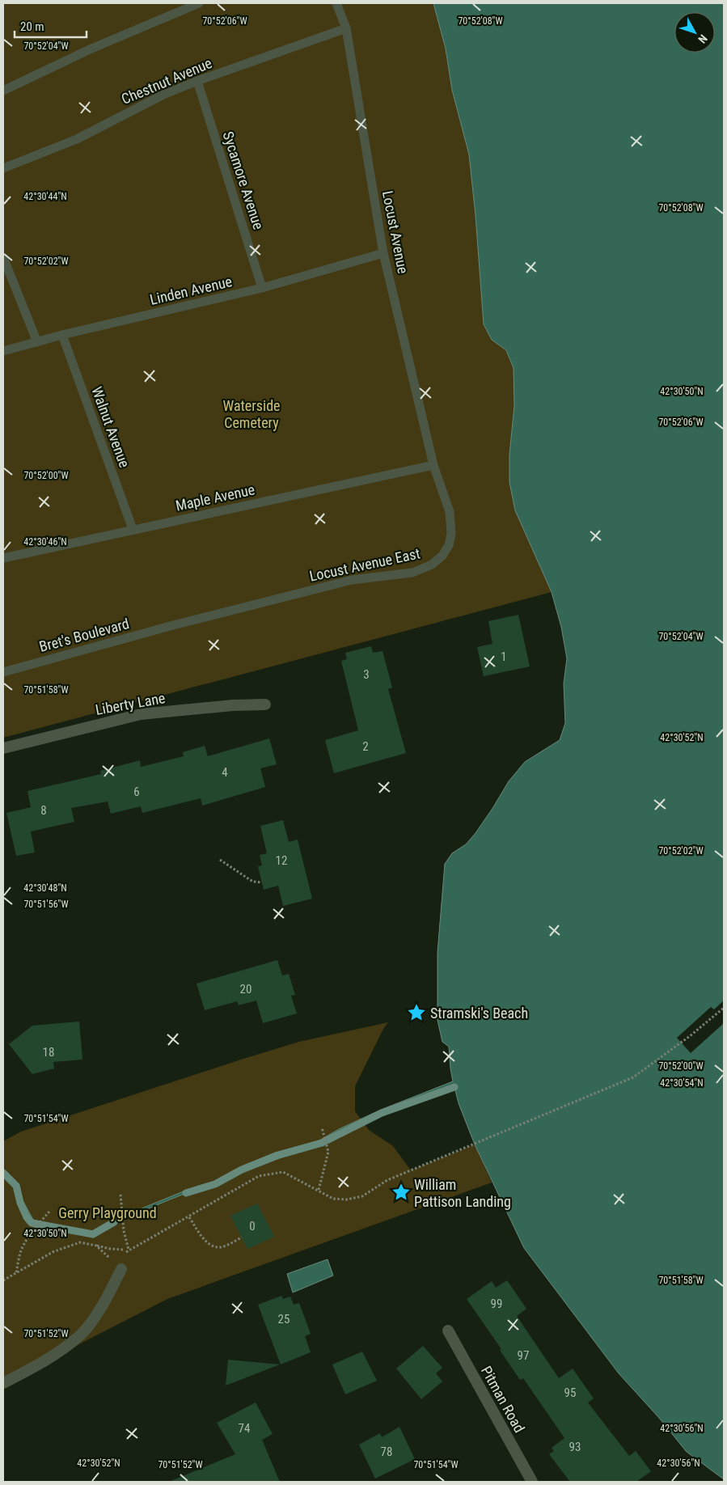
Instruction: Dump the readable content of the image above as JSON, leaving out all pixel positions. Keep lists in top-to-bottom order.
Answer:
{
  "streets": {
    "street": ["Liberty Lane", "Pitman Road"],
    "lane": [
      "Chestnut Avenue",
      "Sycamore Avenue",
      "Locust Avenue",
      "Linden Avenue",
      "Walnut Avenue",
      "Maple Avenue",
      "Locust Avenue East",
      "Bret's Boulevard"
    ]
  },
  "crossings": [
    ["Chestnut Avenue", "Sycamore Avenue"],
    ["Chestnut Avenue", "Locust Avenue"],
    ["Sycamore Avenue", "Linden Avenue"],
    ["Locust Avenue", "Linden Avenue"],
    ["Locust Avenue", "Maple Avenue"],
    ["Locust Avenue", "Locust Avenue East"],
    ["Linden Avenue", "Walnut Avenue"],
    ["Walnut Avenue", "Maple Avenue"],
    ["Maple Avenue", "Locust Avenue East"],
    ["Locust Avenue East", "Bret's Boulevard"]
  ],
  "parks": ["Waterside Cemetery", "Gerry Playground"],
  "places": {
    "place": ["Stramski's Beach", "William Pattison Landing"]
  },
  "house_numbers": [
    "1",
    "3",
    "2",
    "4",
    "6",
    "8",
    "12",
    "20",
    "18",
    "0",
    "99",
    "25",
    "97",
    "95",
    "74",
    "93",
    "78"
  ],
  "scale_bar": "20 m",
  "north": "bottom right",
  "coordinates": [
    "70°52'06\"W",
    "70°52'08\"W",
    "70°52'04\"W",
    "42°30'44\"N",
    "70°52'02\"W",
    "42°30'50\"N",
    "70°52'00\"W",
    "42°30'46\"N",
    "70°51'58\"W",
    "42°30'52\"N",
    "42°30'48\"N",
    "70°51'56\"W",
    "42°30'54\"N",
    "70°51'54\"W",
    "70°51'52\"W",
    "42°30'56\"N"
  ]
}
